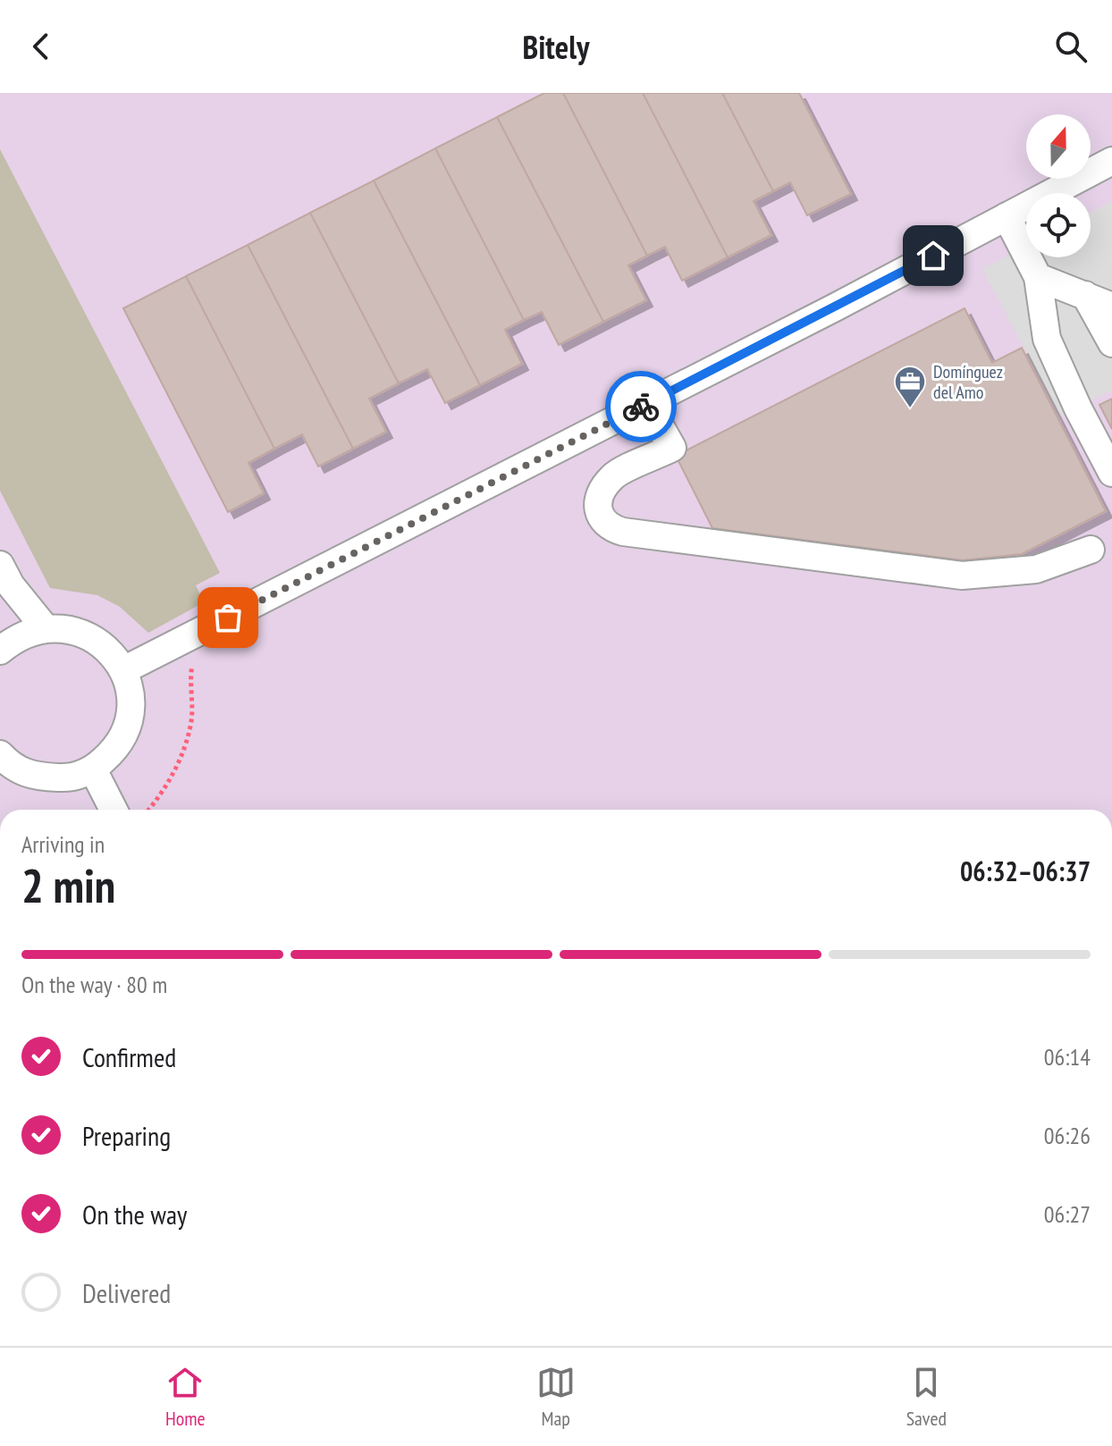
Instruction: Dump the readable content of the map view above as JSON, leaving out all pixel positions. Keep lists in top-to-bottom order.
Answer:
{
  "places": {
    "office": ["Domínguez del Amo"]
  },
  "north": "top",
  "page": {
    "header": "Bitely",
    "heading": ["2 min", "Arriving in", "06:32–06:37"],
    "bar": "On the way · 80 m",
    "list": [
      ["Confirmed", "06:14"],
      ["Preparing", "06:26"],
      ["On the way", "06:27"],
      "Delivered"
    ],
    "tabs": ["Home", "Map", "Saved"]
  }
}
